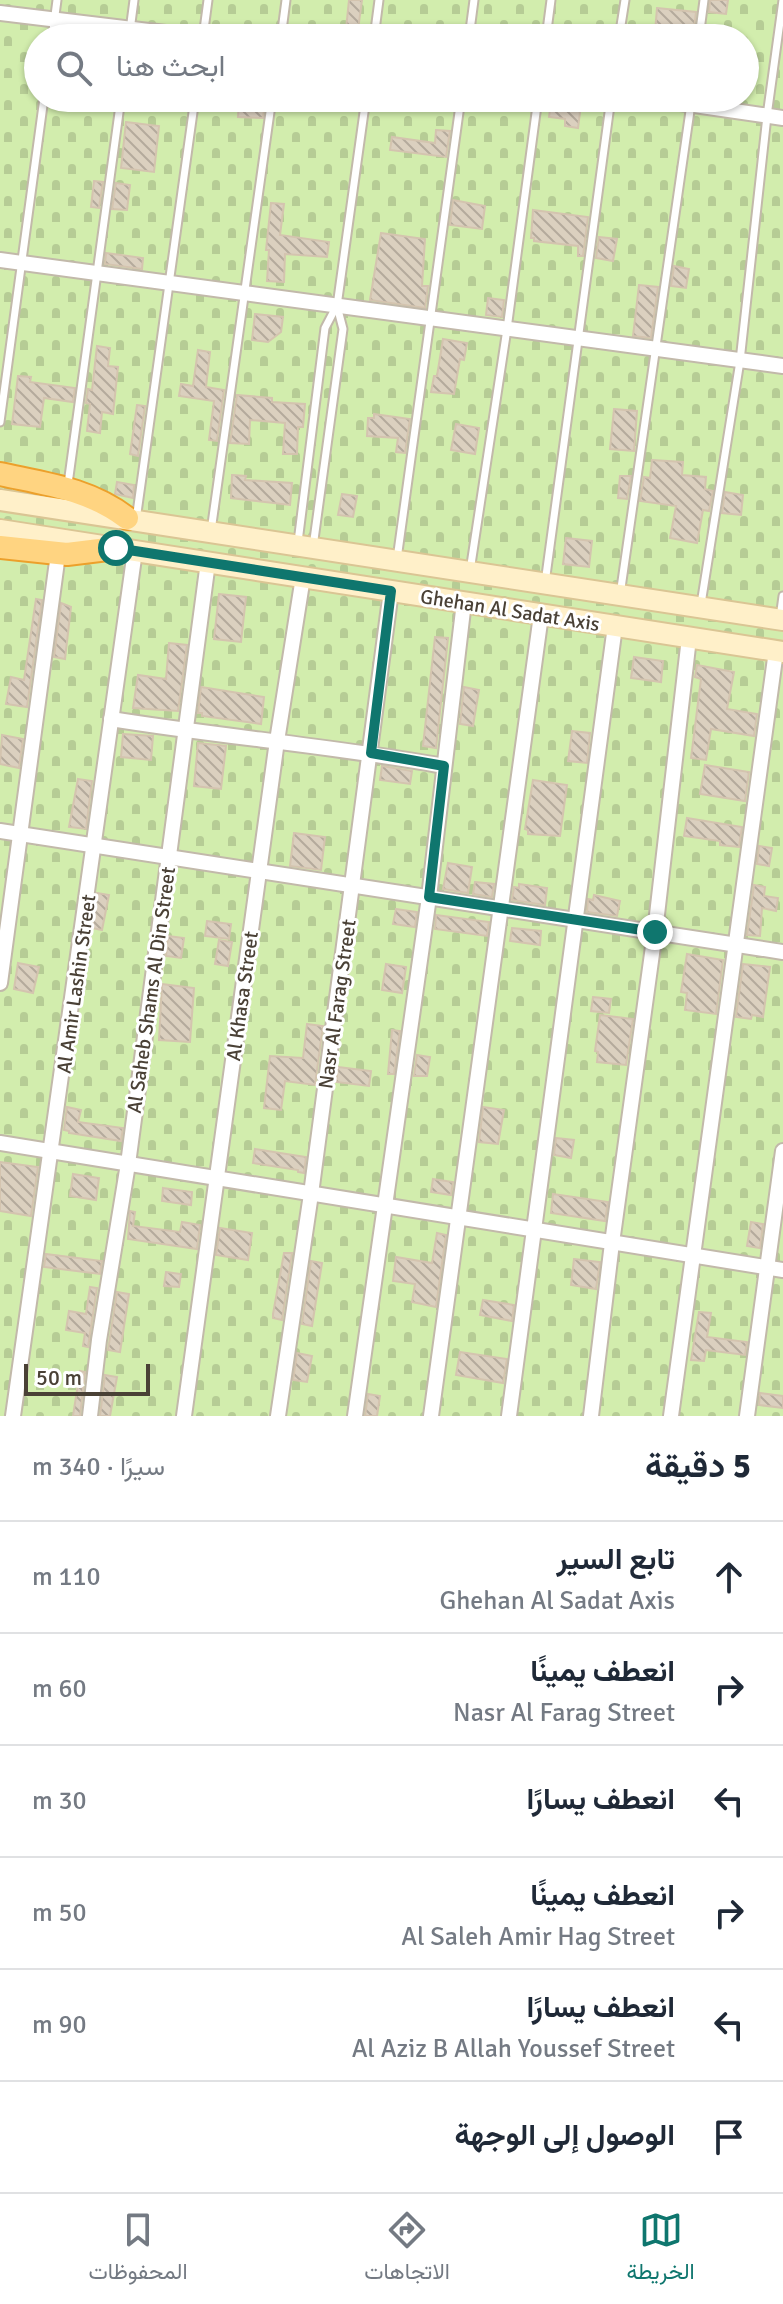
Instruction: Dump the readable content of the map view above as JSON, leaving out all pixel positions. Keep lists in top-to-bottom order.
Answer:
{
  "streets": {
    "main road": ["Ghehan Al Sadat Axis"],
    "street": [
      "Al Amir Lashin Street",
      "Al Saheb Shams Al Din Street",
      "Al Khasa Street",
      "Nasr Al Farag Street"
    ]
  },
  "crossings": [
    ["Ghehan Al Sadat Axis", "Al Amir Lashin Street"],
    ["Ghehan Al Sadat Axis", "Al Saheb Shams Al Din Street"],
    ["Ghehan Al Sadat Axis", "Al Khasa Street"],
    ["Ghehan Al Sadat Axis", "Nasr Al Farag Street"]
  ],
  "scale_bar": "50 m",
  "page": {
    "search": "ابحث هنا",
    "scale": "50 m",
    "heading": ["5 دقيقة", "سيرًا · 340 m"],
    "list": [
      ["تابع السير", "Ghehan Al Sadat Axis", "110 m"],
      ["انعطف يمينًا", "Nasr Al Farag Street", "60 m"],
      ["انعطف يسارًا", "30 m"],
      ["انعطف يمينًا", "Al Saleh Amir Hag Street", "50 m"],
      ["انعطف يسارًا", "Al Aziz B Allah Youssef Street", "90 m"],
      "الوصول إلى الوجهة"
    ],
    "nav": ["الخريطة", "الاتجاهات", "المحفوظات"]
  }
}
